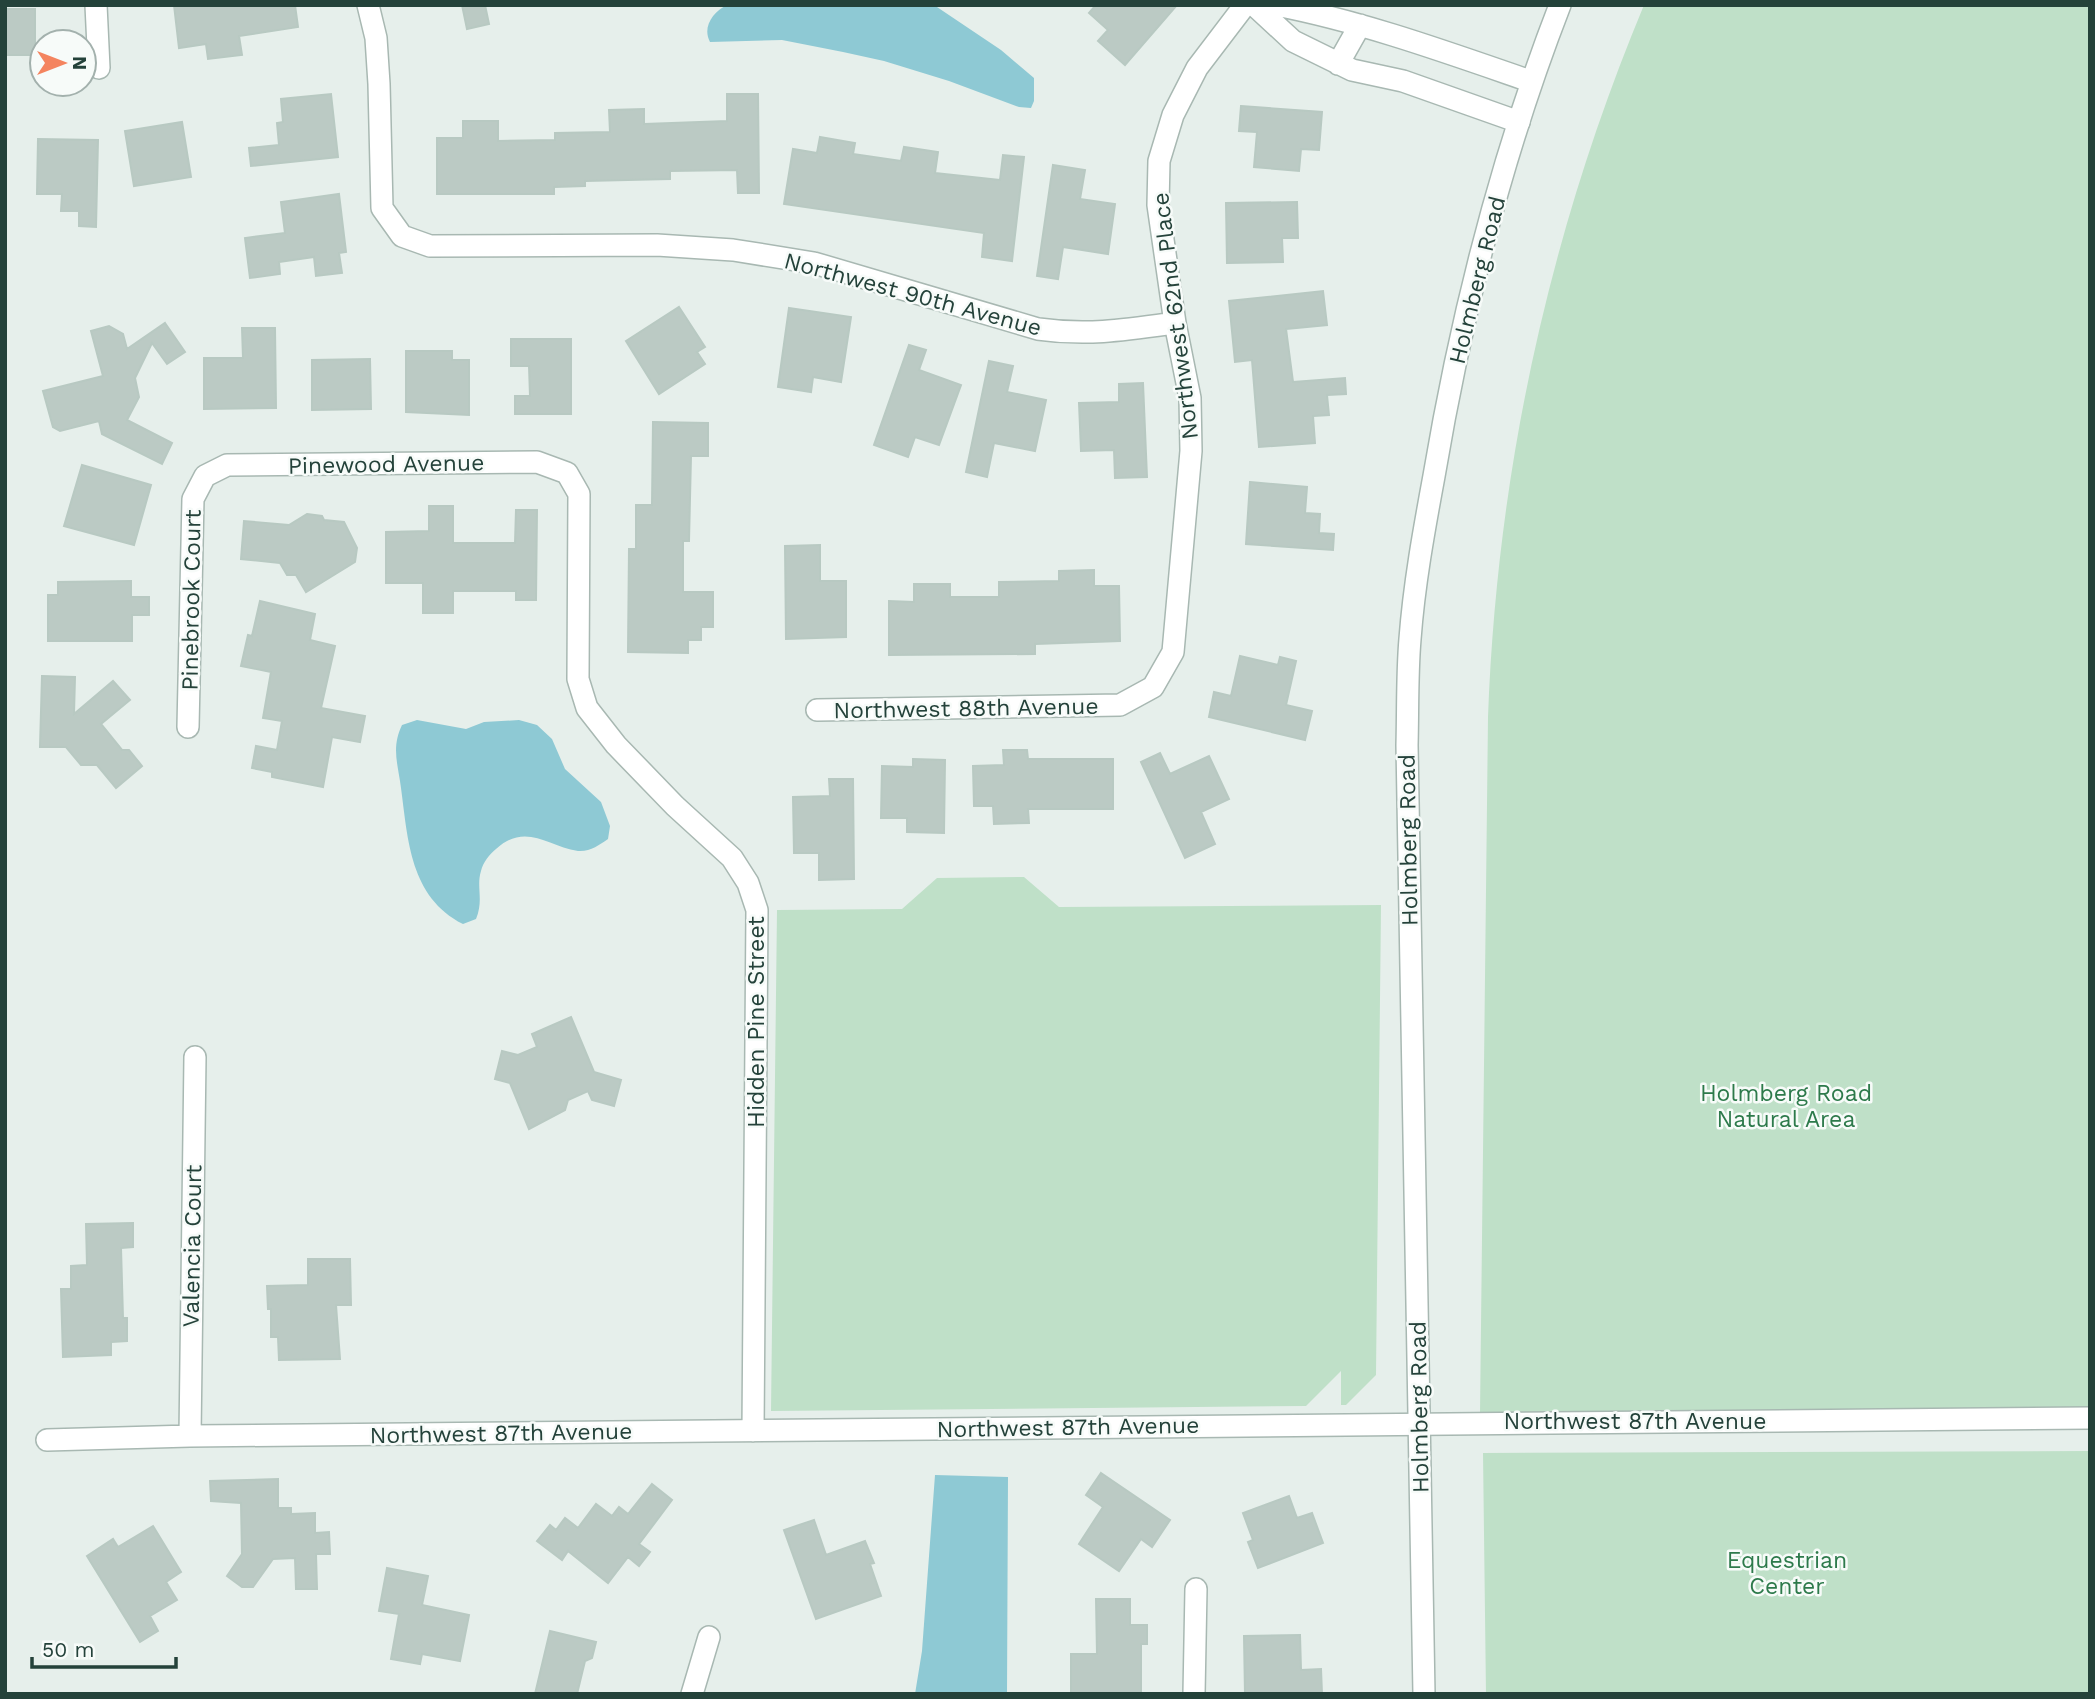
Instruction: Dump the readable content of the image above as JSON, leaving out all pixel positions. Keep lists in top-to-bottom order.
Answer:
{
  "streets": {
    "street": [
      "Holmberg Road",
      "Northwest 90th Avenue",
      "Northwest 62nd Place",
      "Pinewood Avenue",
      "Pinebrook Court",
      "Northwest 88th Avenue",
      "Hidden Pine Street",
      "Valencia Court",
      "Northwest 87th Avenue"
    ]
  },
  "crossings": [
    ["Holmberg Road", "Northwest 87th Avenue"],
    ["Northwest 90th Avenue", "Northwest 62nd Place"],
    ["Northwest 62nd Place", "Northwest 88th Avenue"],
    ["Pinewood Avenue", "Pinebrook Court"],
    ["Pinewood Avenue", "Hidden Pine Street"],
    ["Hidden Pine Street", "Northwest 87th Avenue"],
    ["Valencia Court", "Northwest 87th Avenue"]
  ],
  "parks": ["Holmberg Road Natural Area", "Equestrian Center"],
  "scale_bar": "50 m",
  "north": "right"
}
